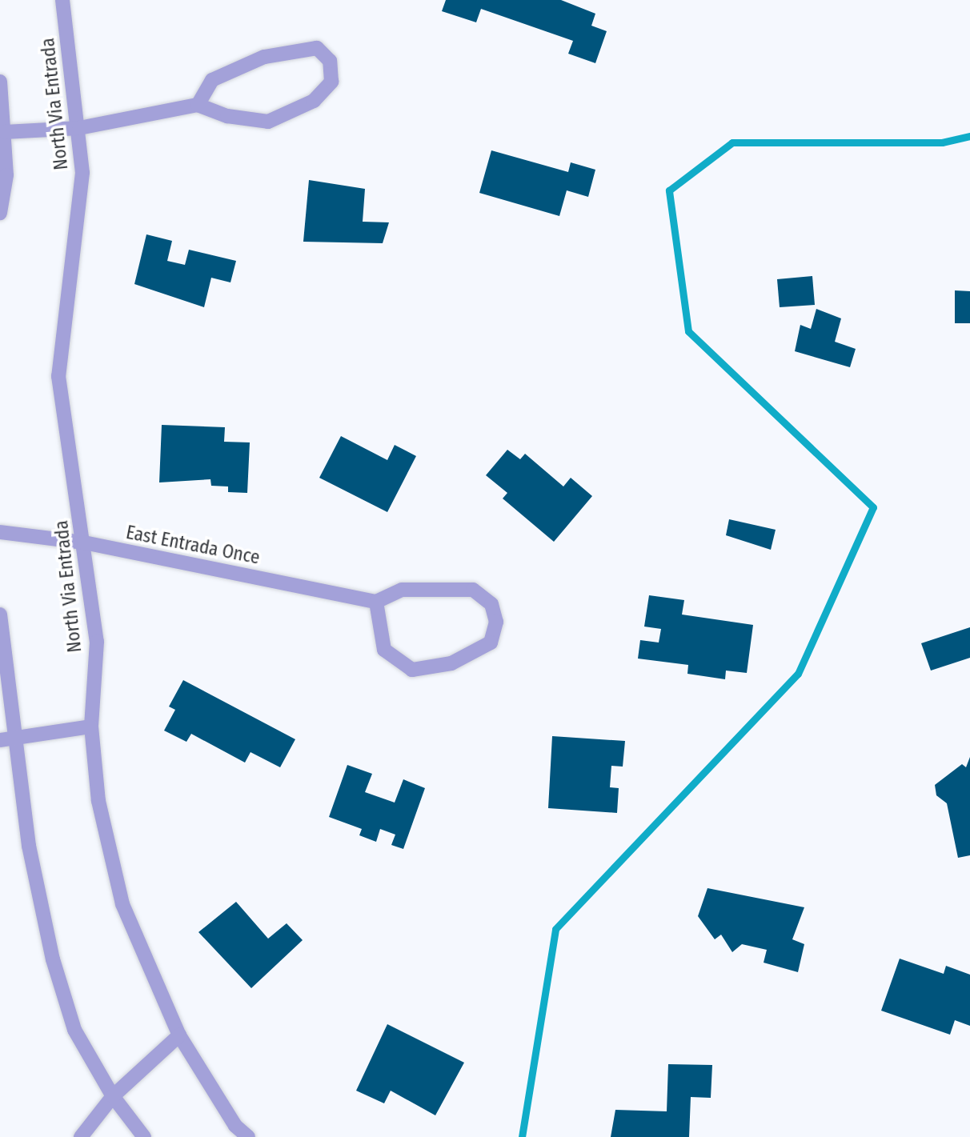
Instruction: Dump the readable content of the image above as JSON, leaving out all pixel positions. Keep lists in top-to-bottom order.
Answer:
{
  "streets": {
    "street": ["North Via Entrada", "East Entrada Once"]
  },
  "crossings": [
    ["North Via Entrada", "East Entrada Once"]
  ]
}
